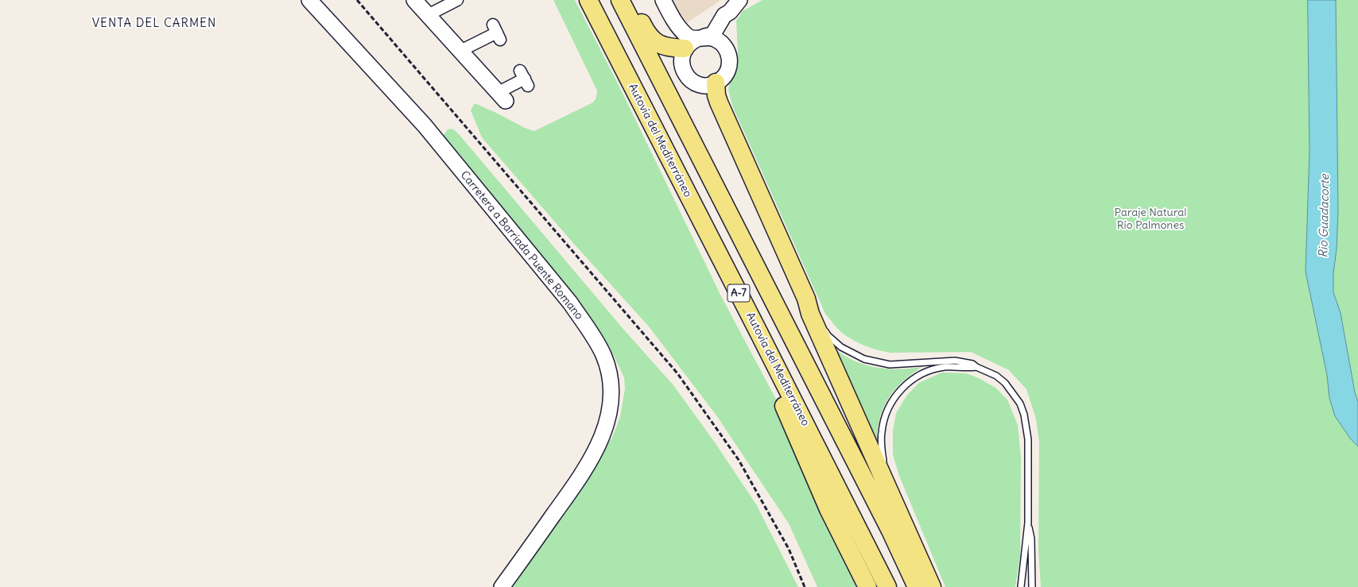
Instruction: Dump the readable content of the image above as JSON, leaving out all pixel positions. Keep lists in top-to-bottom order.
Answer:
{
  "streets": {
    "highway": ["Autovía del Mediterráneo", "A-7"],
    "street": ["Carretera a Barriada Puente Romano"]
  },
  "districts": ["VENTA DEL CARMEN"],
  "water": ["Rio Guadacorte"],
  "parks": ["Paraje Natural Río Palmones"]
}
